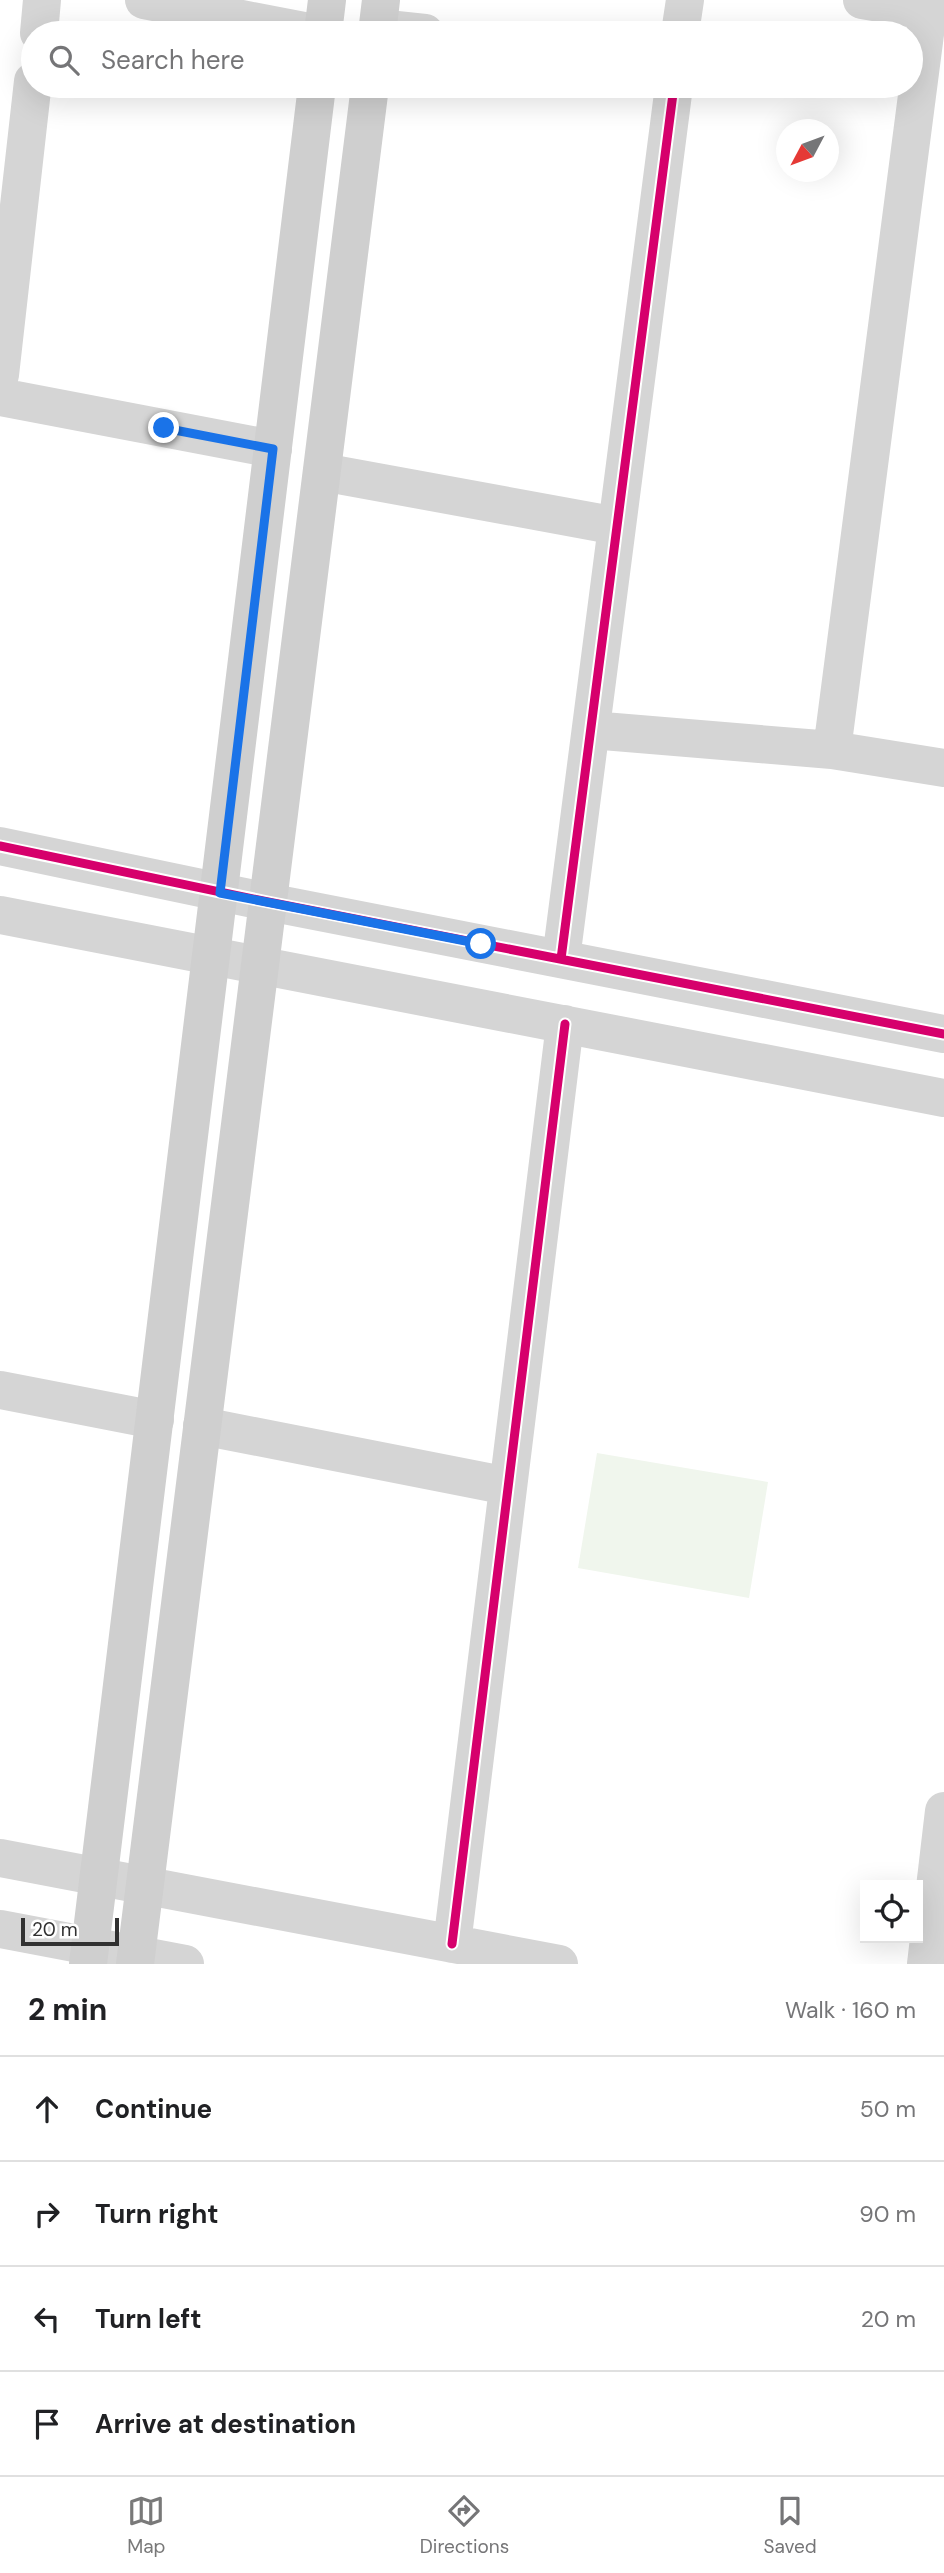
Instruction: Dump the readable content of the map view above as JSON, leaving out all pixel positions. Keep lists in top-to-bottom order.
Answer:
{
  "scale_bar": "20 m",
  "north": "bottom left",
  "page": {
    "search": "Search here",
    "scale": "20 m",
    "heading": ["2 min", "Walk · 160 m"],
    "list": [
      ["Continue", "50 m"],
      ["Turn right", "90 m"],
      ["Turn left", "20 m"],
      "Arrive at destination"
    ],
    "nav": ["Map", "Directions", "Saved"]
  }
}
